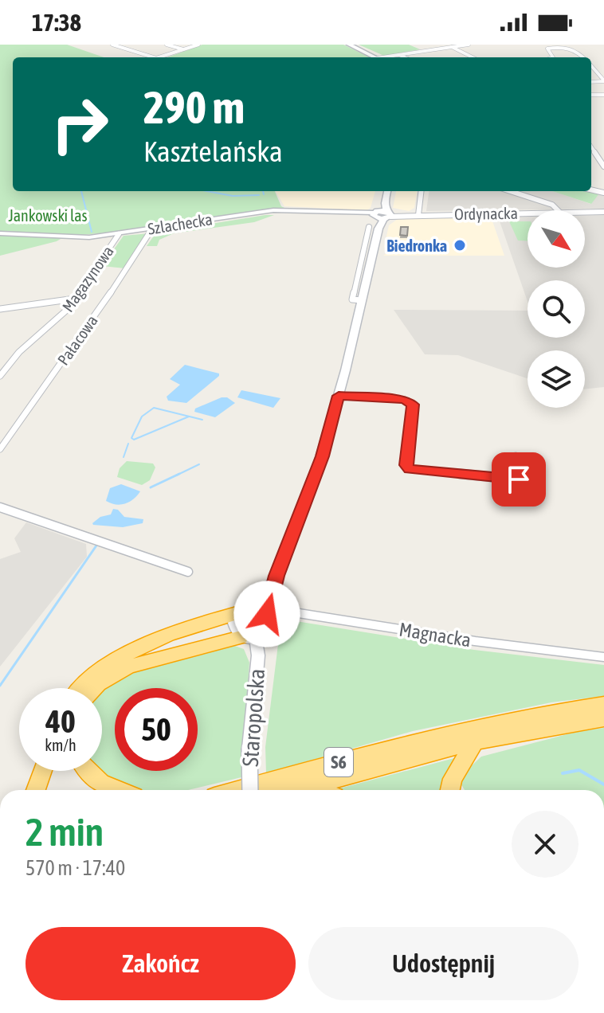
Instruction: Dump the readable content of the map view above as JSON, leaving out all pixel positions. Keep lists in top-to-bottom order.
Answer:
{
  "streets": {
    "highway": ["S6"],
    "main road": ["Staropolska"],
    "street": [
      "Ordynacka",
      "Szlachecka",
      "Magazynowa",
      "Pałacowa",
      "Magnacka"
    ]
  },
  "crossings": [
    ["Ordynacka", "Szlachecka"],
    ["Szlachecka", "Magazynowa"],
    ["Szlachecka", "Pałacowa"],
    ["Magnacka", "Staropolska"]
  ],
  "parks": ["Jankowski las"],
  "places": ["Biedronka"],
  "north": "bottom right",
  "page": {
    "status": "17:38",
    "turn": ["290 m", "Kasztelańska"],
    "speed": "40 km/h",
    "limit": "50",
    "heading": ["2 min", "570 m · 17:40"],
    "buttons": ["Zakończ", "Udostępnij"]
  }
}
